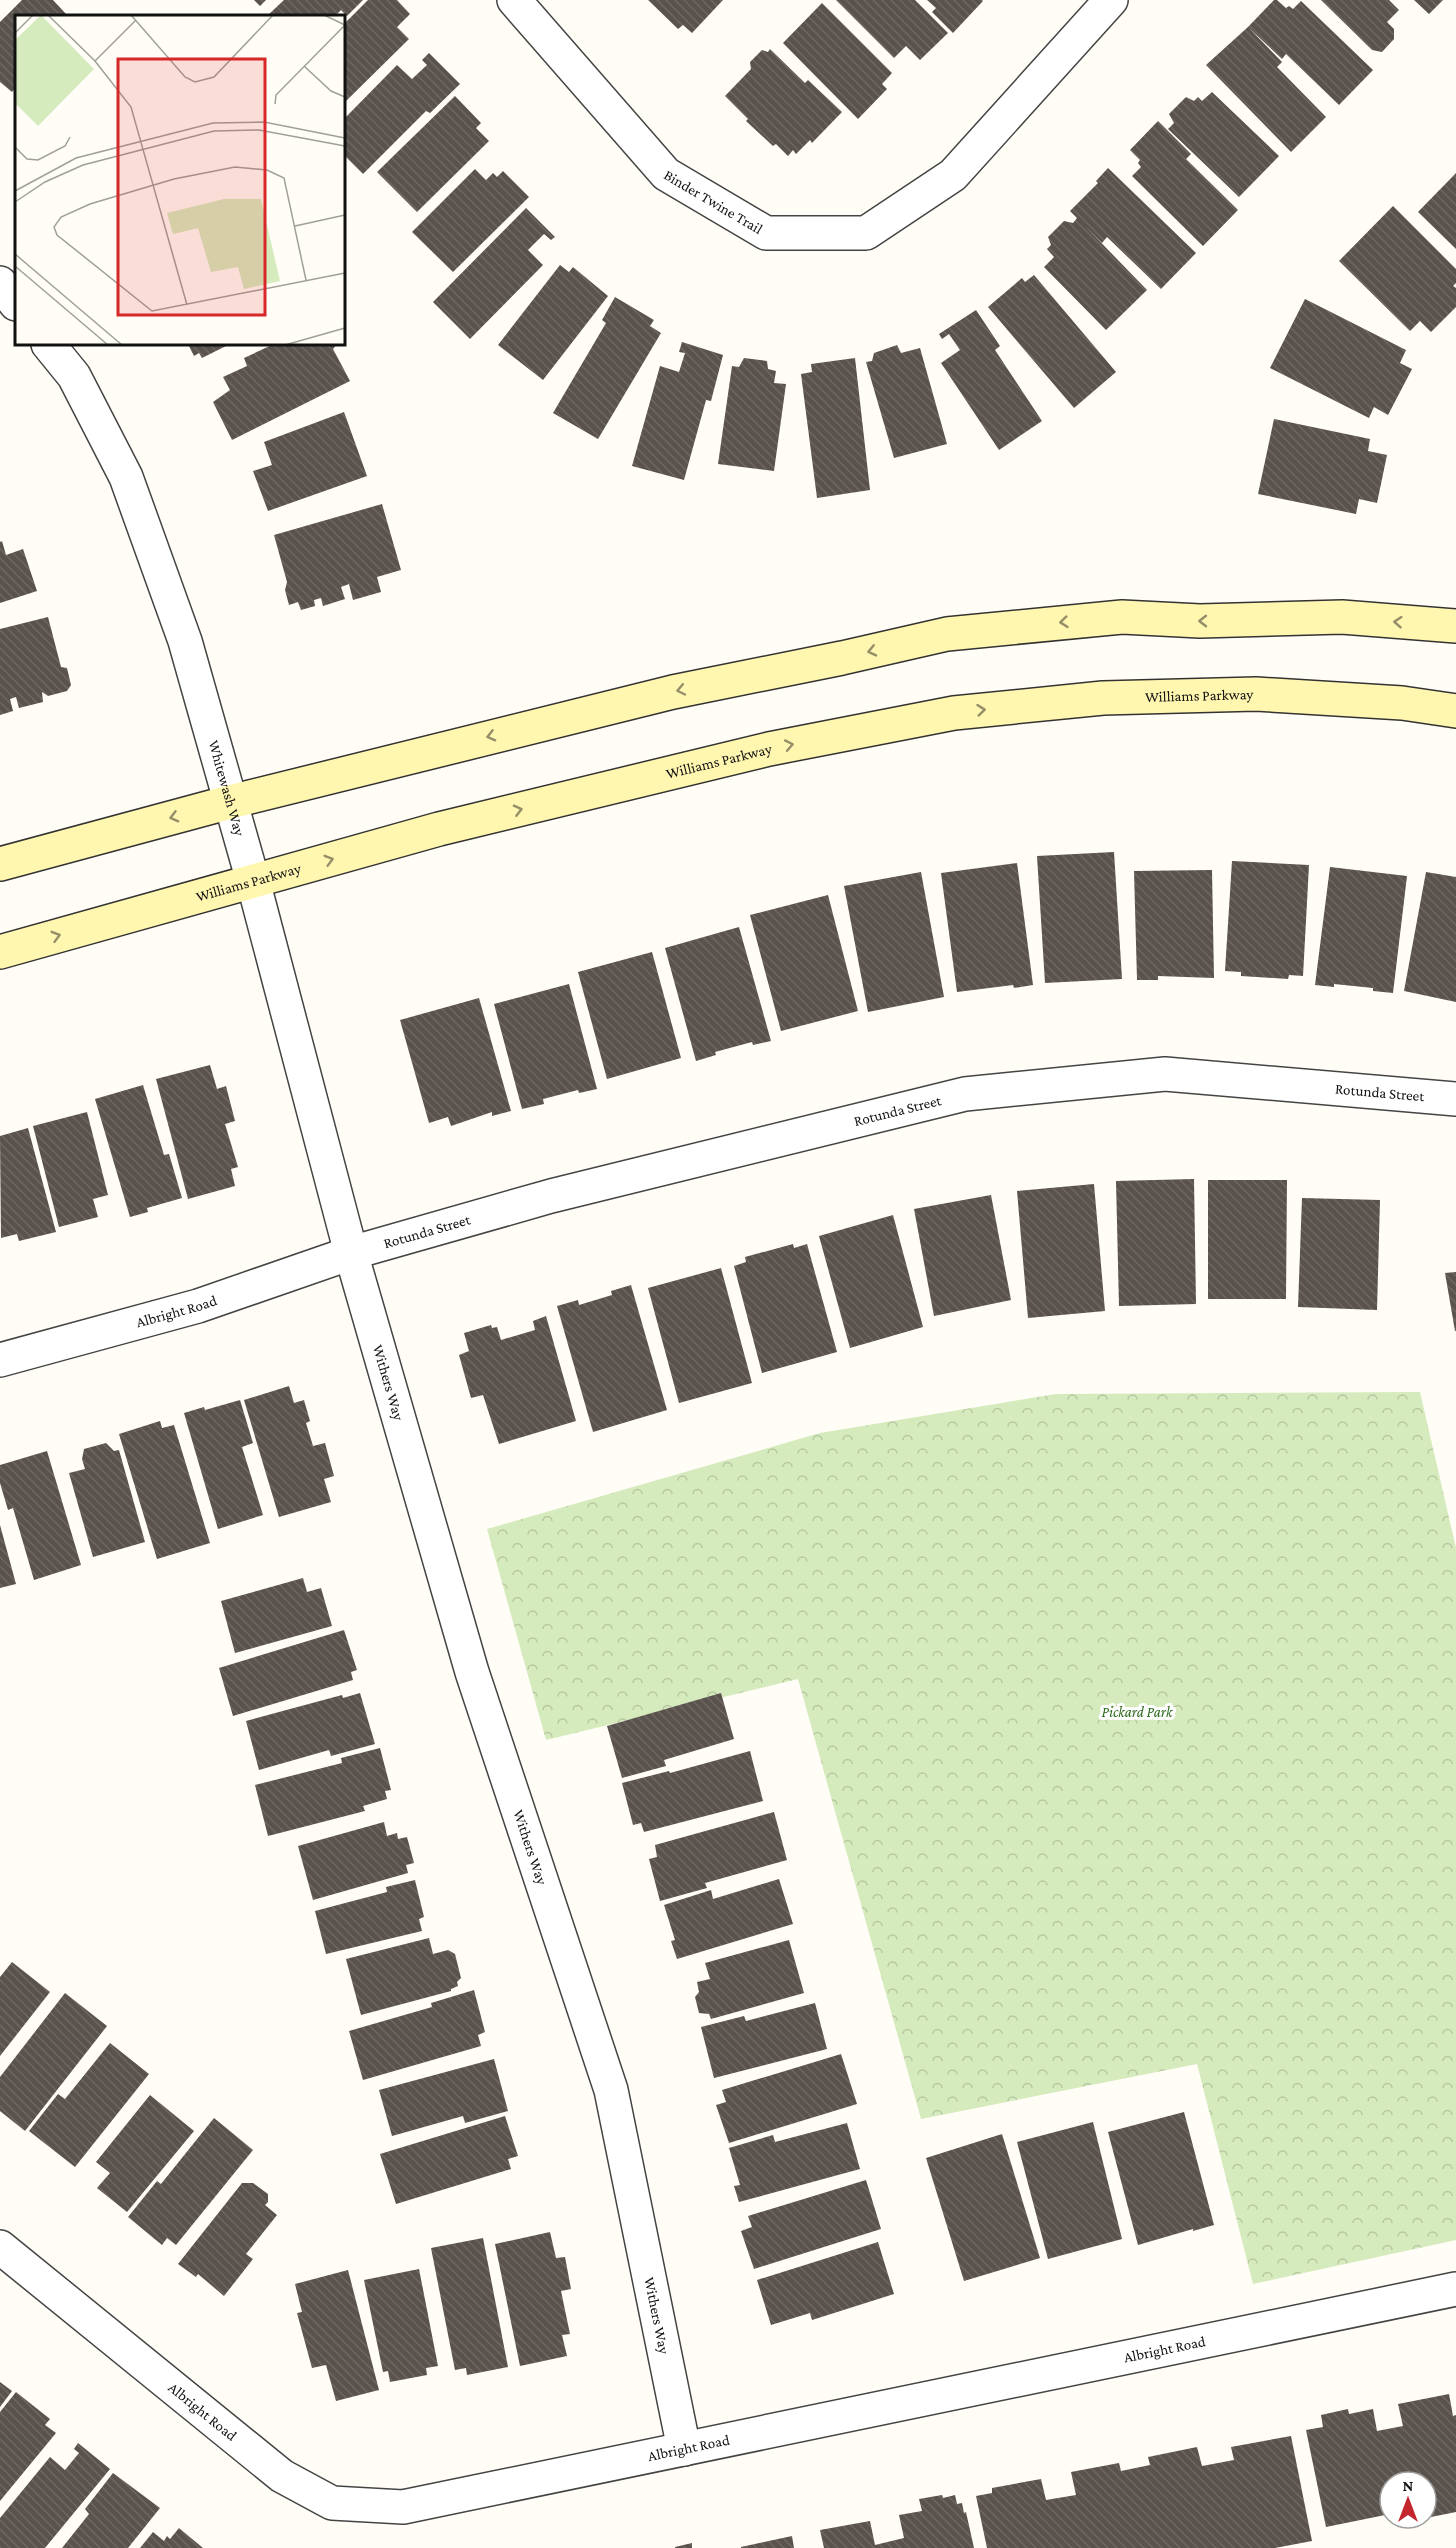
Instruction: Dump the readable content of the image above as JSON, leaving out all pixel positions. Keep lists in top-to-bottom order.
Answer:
{
  "streets": {
    "main road": ["Williams Parkway"],
    "street": [
      "Binder Twine Trail",
      "Whitewash Way",
      "Rotunda Street",
      "Albright Road",
      "Withers Way"
    ]
  },
  "crossings": [
    ["Williams Parkway", "Whitewash Way"],
    ["Whitewash Way", "Rotunda Street"],
    ["Whitewash Way", "Albright Road"],
    ["Whitewash Way", "Withers Way"],
    ["Rotunda Street", "Albright Road"],
    ["Rotunda Street", "Withers Way"],
    ["Albright Road", "Withers Way"]
  ],
  "parks": ["Pickard Park"],
  "north": "top"
}
